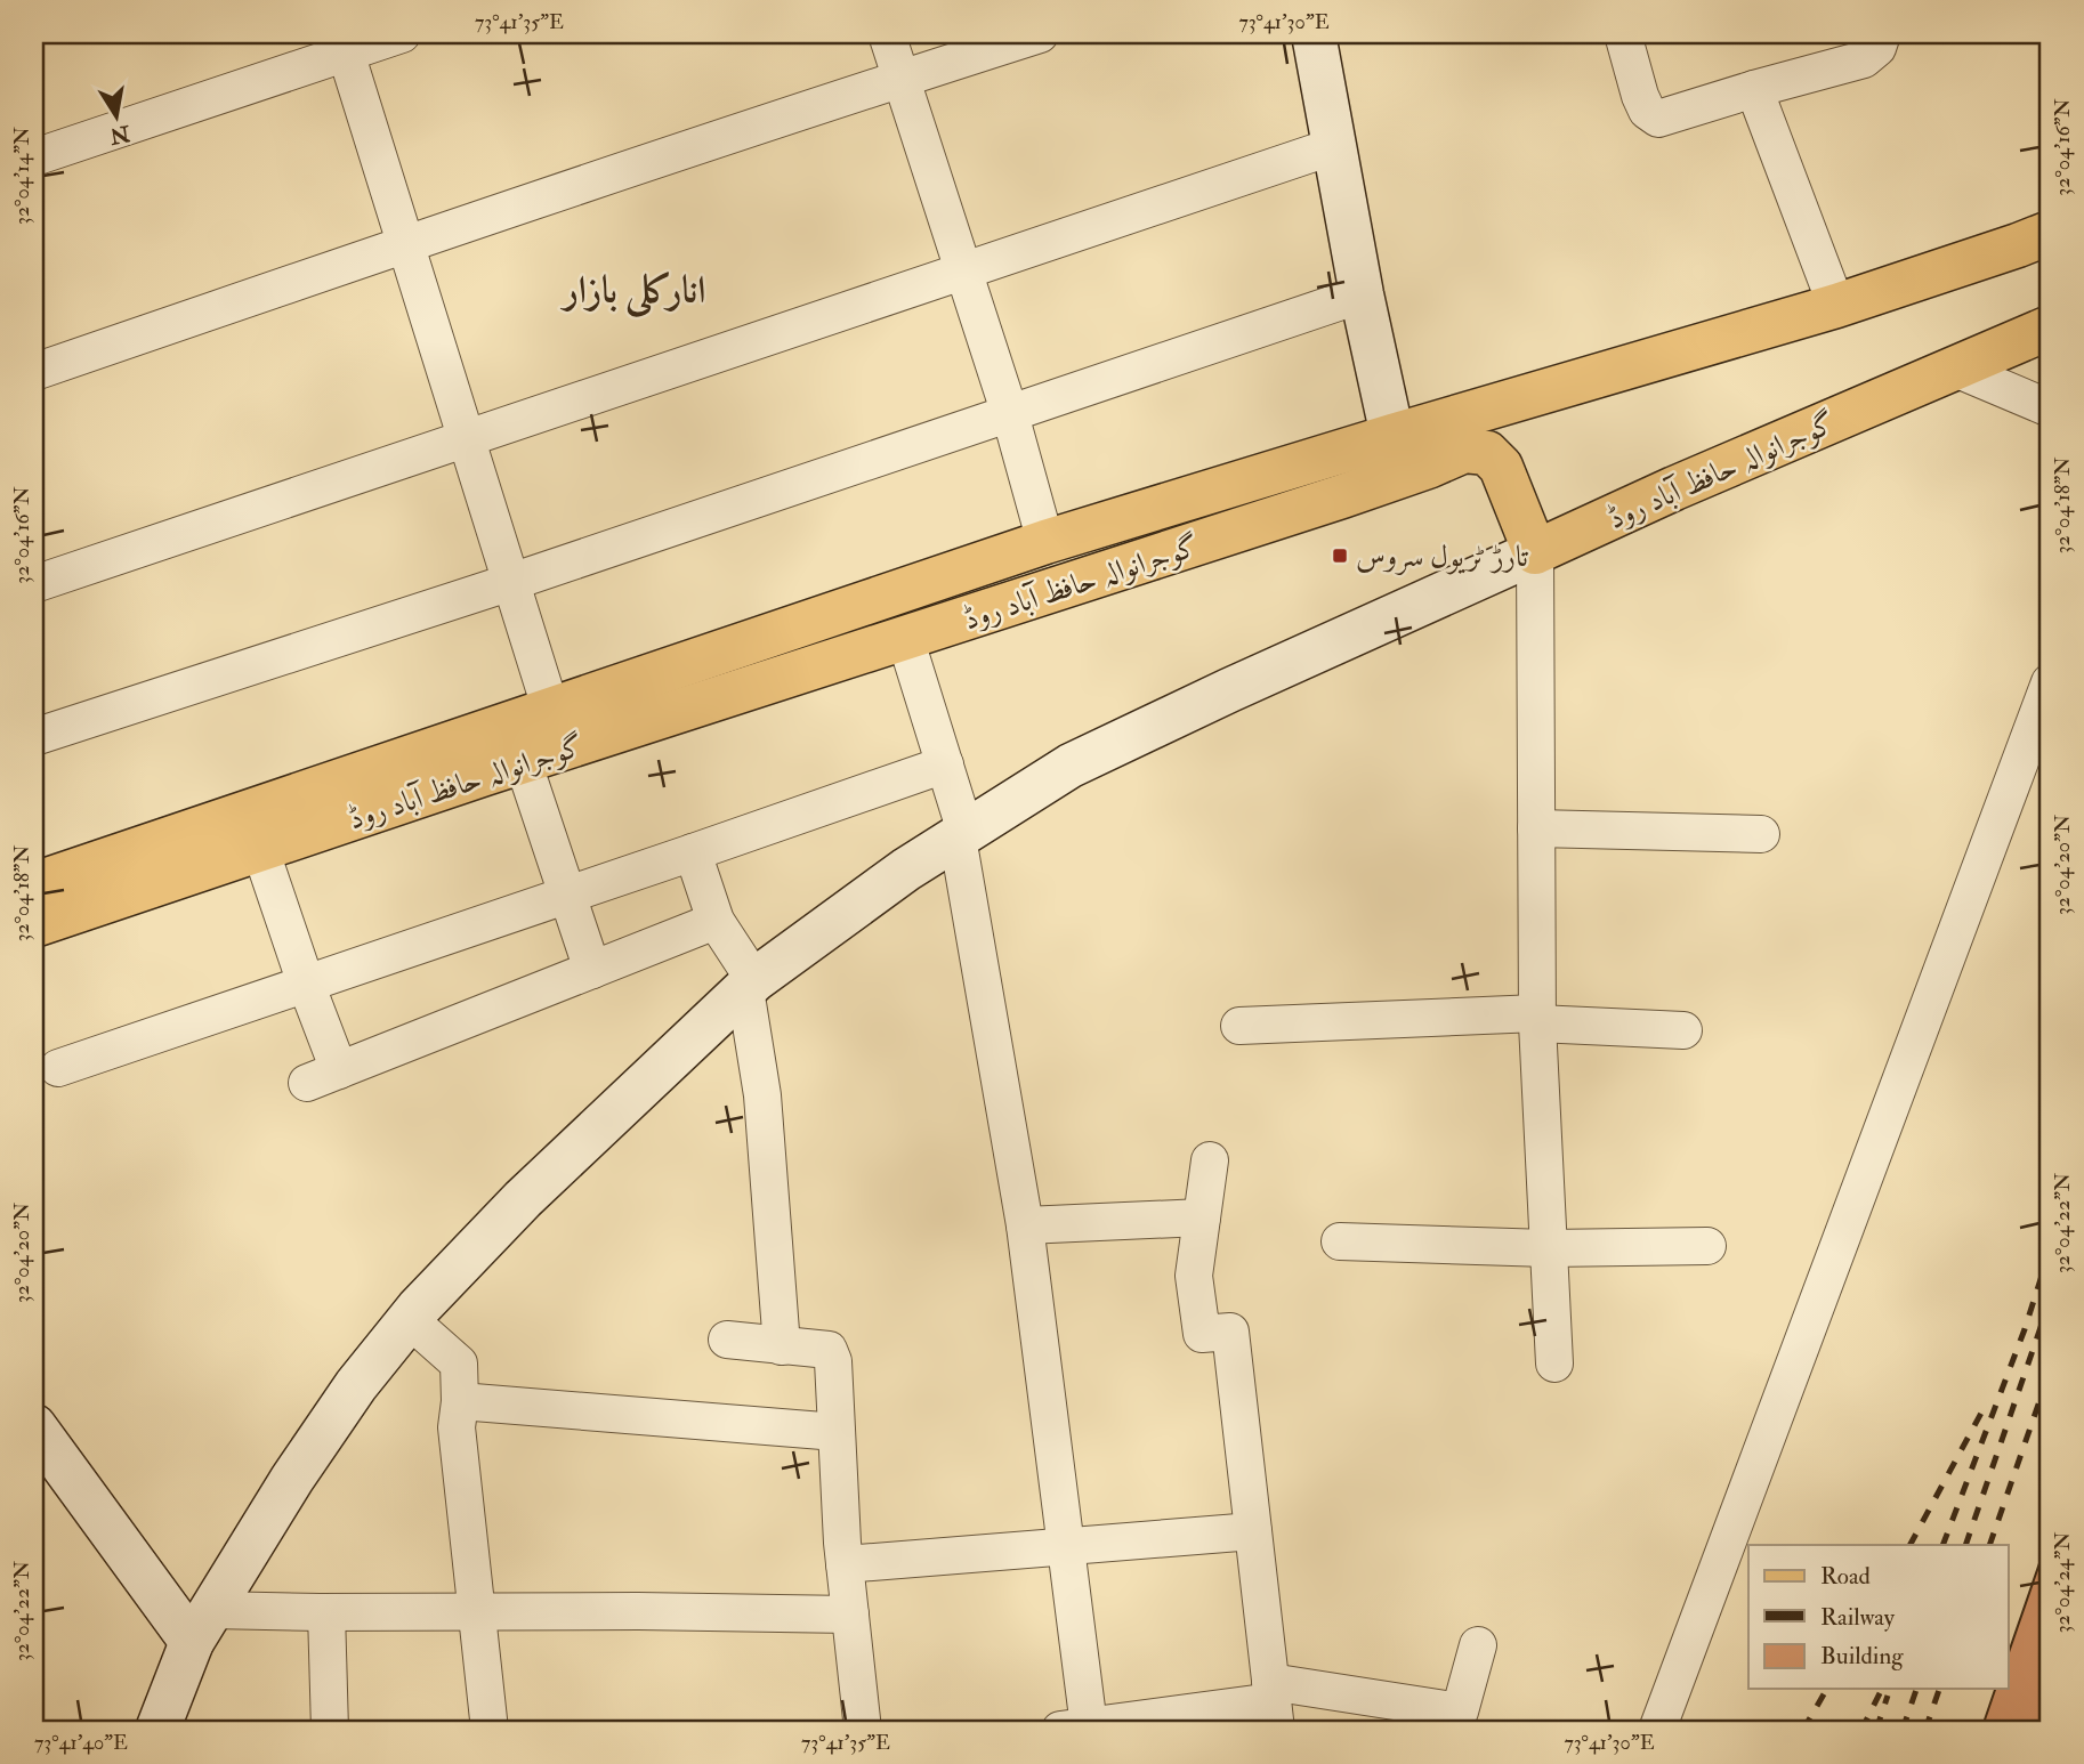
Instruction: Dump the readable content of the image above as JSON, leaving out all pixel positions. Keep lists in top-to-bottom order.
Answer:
{
  "streets": {
    "main road": ["گوجرانوالہ حافظ آباد روڈ"]
  },
  "districts": ["انارکلی بازار"],
  "places": {
    "transit": ["تارڑ ٹریول سروس"]
  },
  "legend": ["Road", "Railway", "Building"],
  "north": "bottom",
  "coordinates": [
    "73°41'35\"E",
    "73°41'30\"E",
    "32°04'16\"N",
    "32°04'14\"N",
    "32°04'18\"N",
    "32°04'20\"N",
    "32°04'22\"N",
    "32°04'24\"N",
    "73°41'40\"E"
  ]
}
